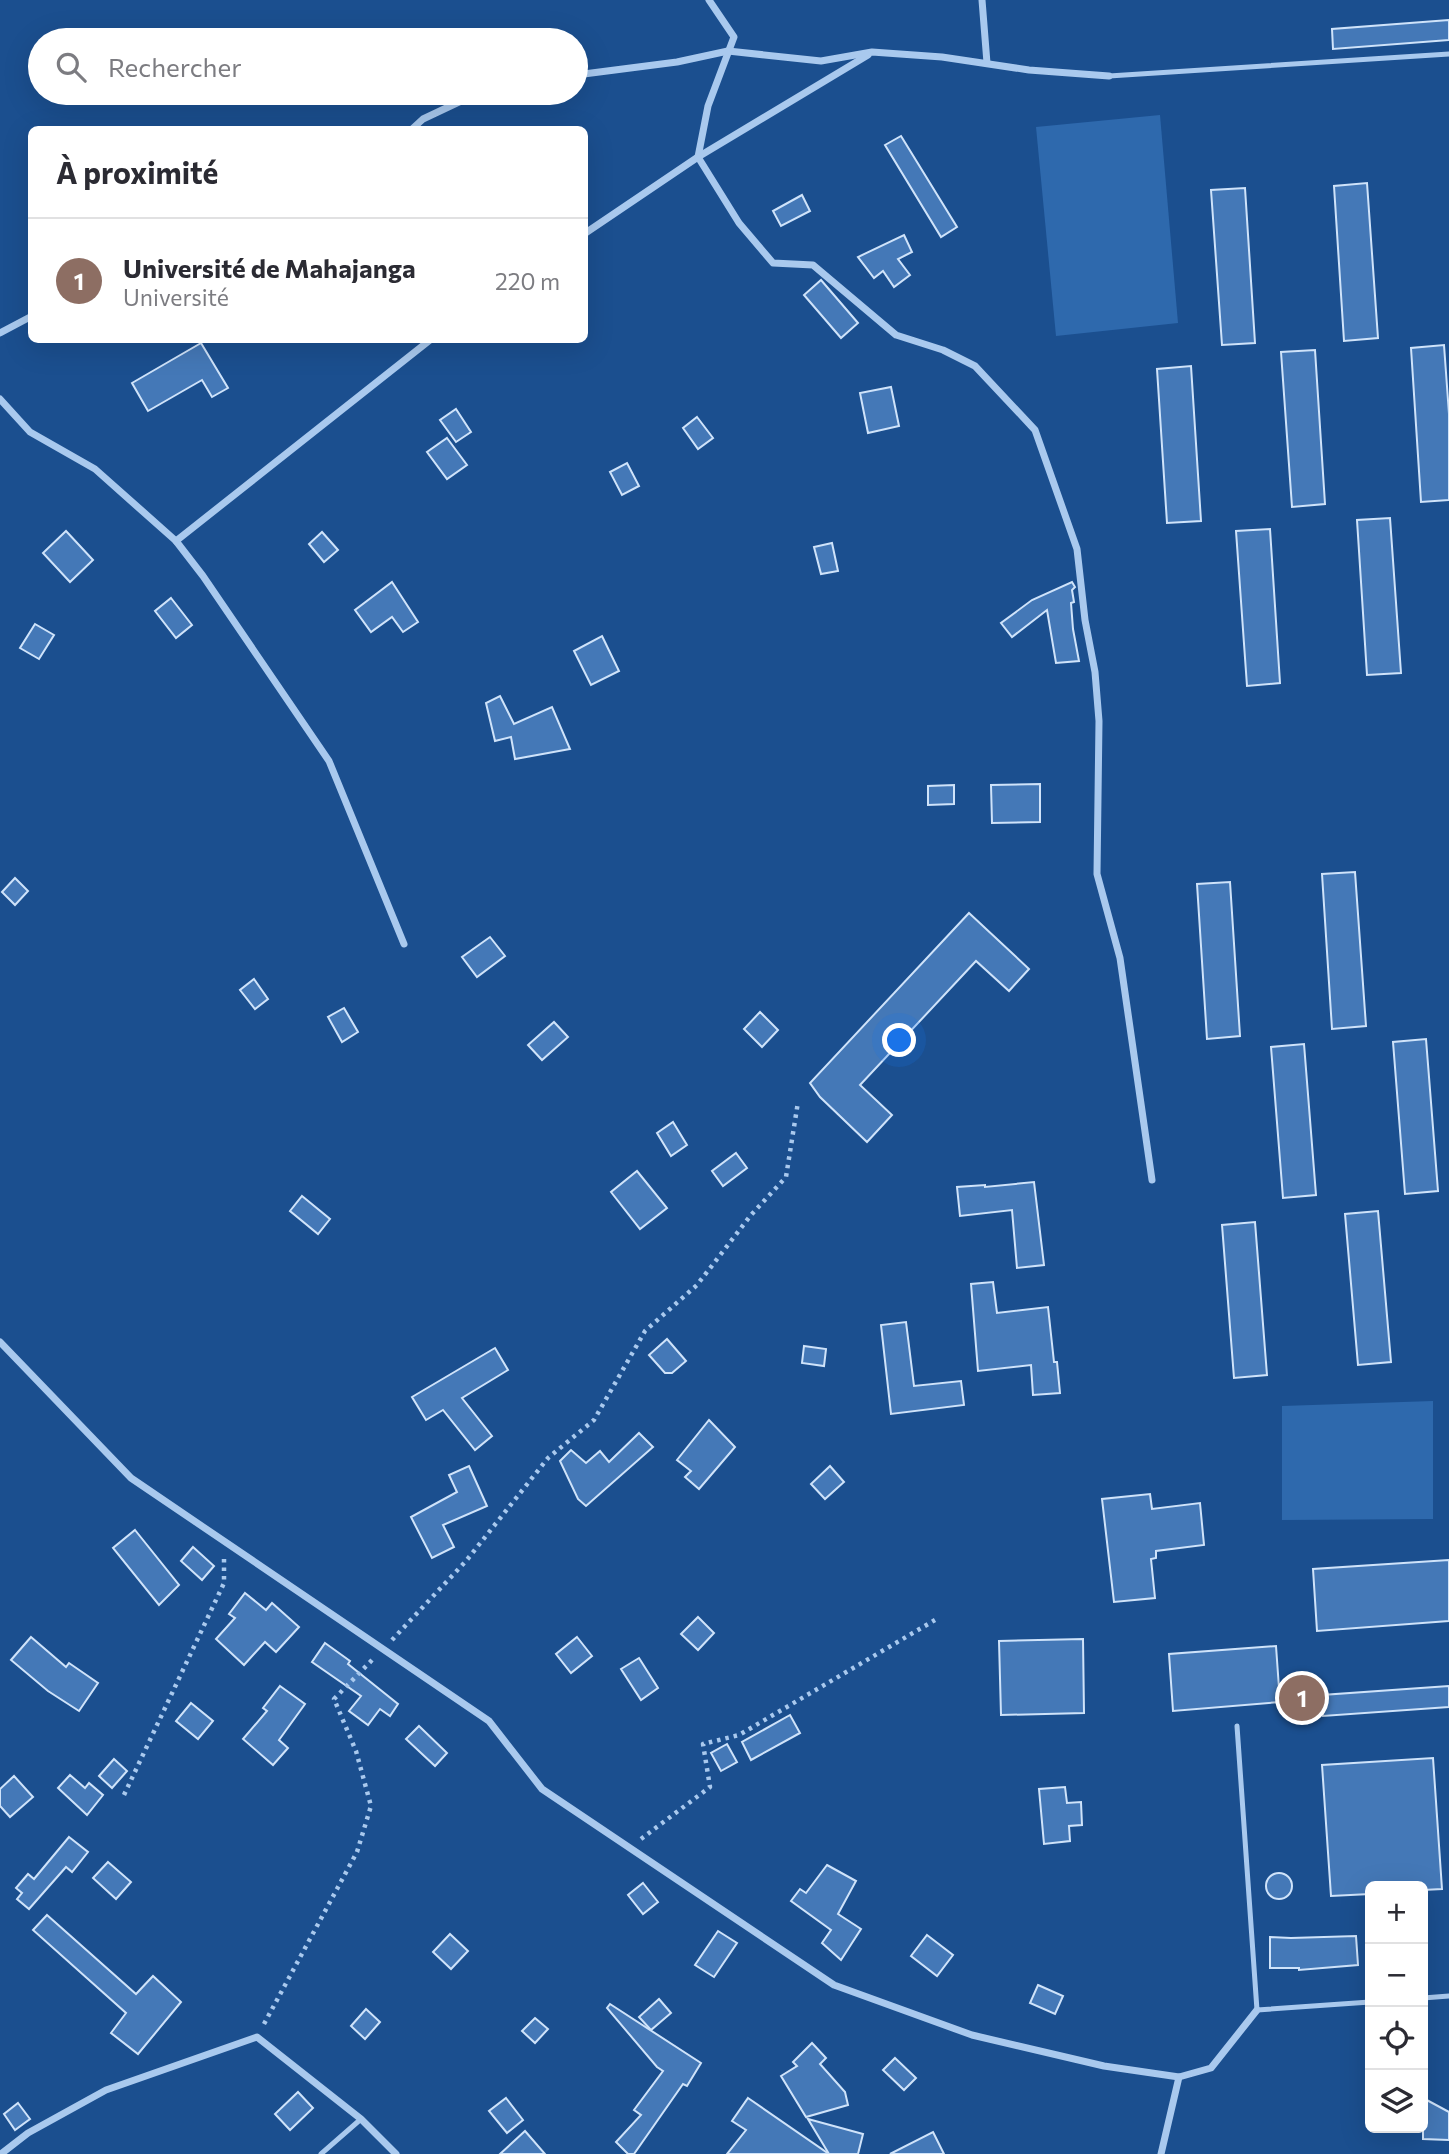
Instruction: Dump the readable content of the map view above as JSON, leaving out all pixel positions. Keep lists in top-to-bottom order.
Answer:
{
  "page": {
    "search": "Rechercher",
    "heading": "À proximité",
    "list": [
      {
        "mark": "1",
        "name": "Université de Mahajanga",
        "note": "Université",
        "value": "220 m"
      }
    ],
    "pins": "1",
    "map_buttons": ["+", "−"]
  }
}
